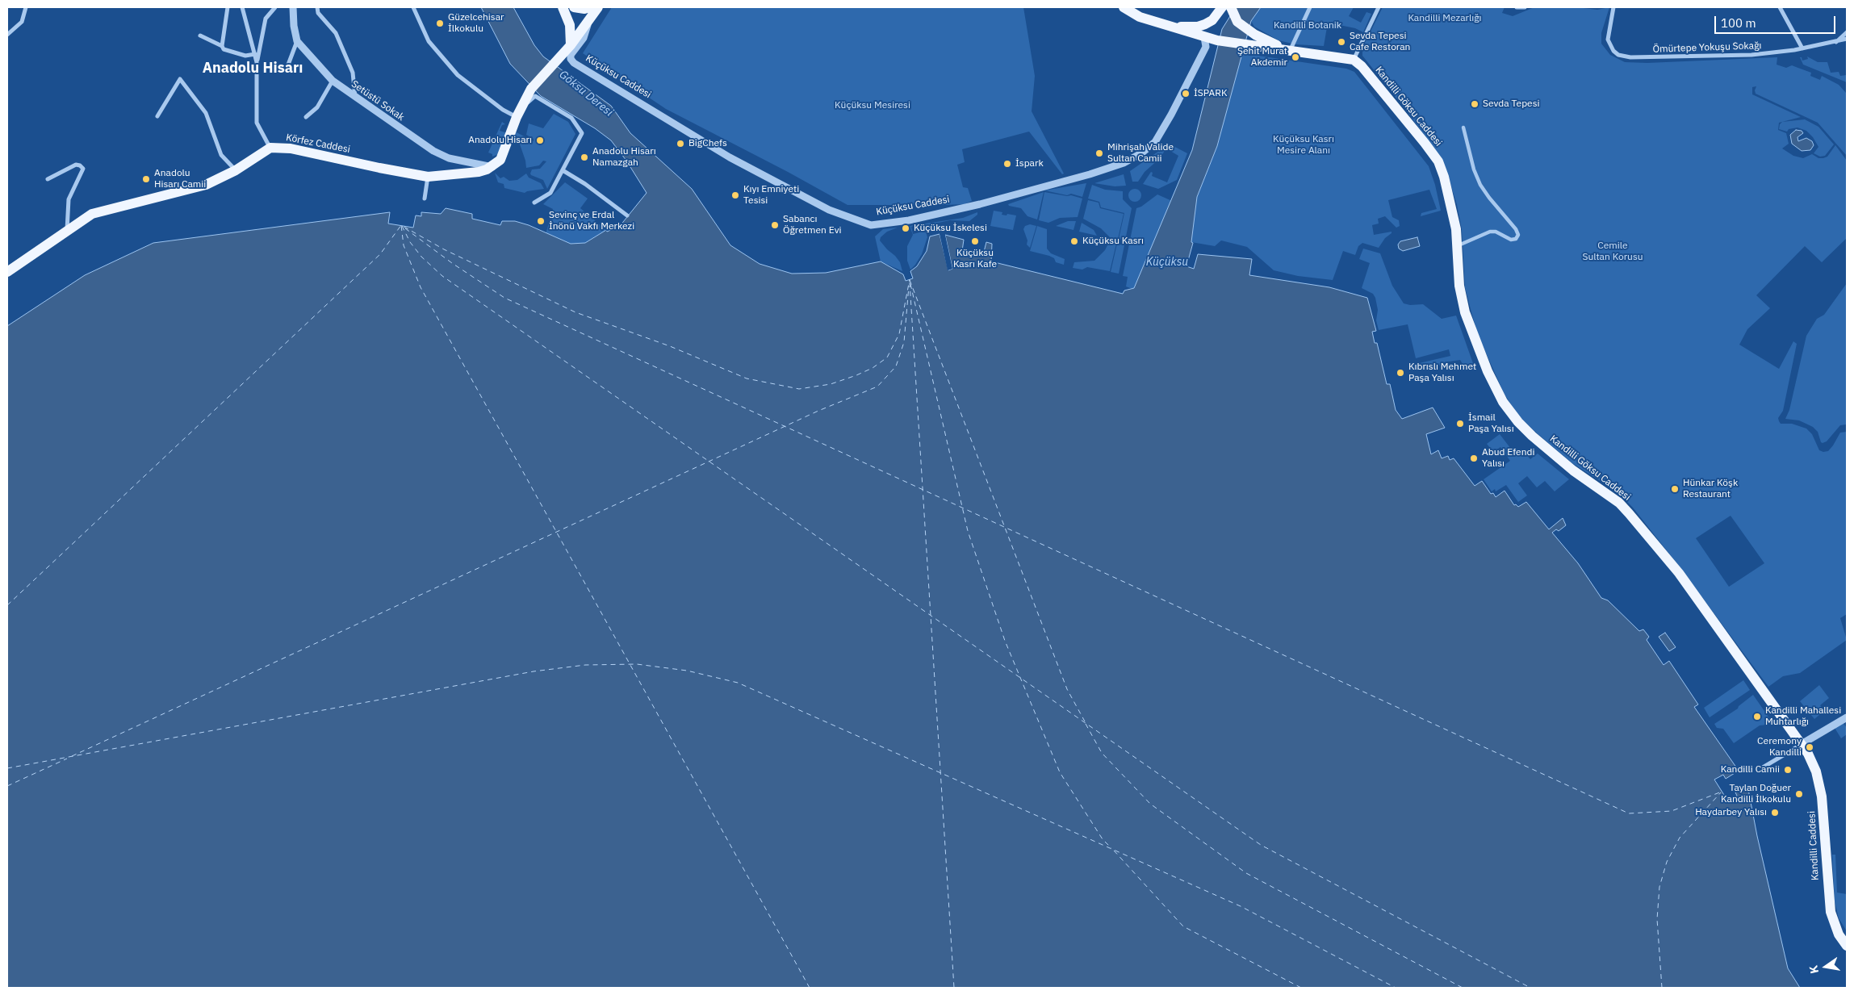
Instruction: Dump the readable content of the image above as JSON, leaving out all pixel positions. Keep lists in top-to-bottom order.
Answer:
{
  "streets": {
    "main road": ["Kandilli Göksu Caddesi", "Körfez Caddesi", "Kandilli Caddesi"],
    "street": ["Ömürtepe Yokuşu Sokağı", "Küçüksu Caddesi", "Setüstü Sokak"]
  },
  "crossings": [
    ["Setüstü Sokak", "Körfez Caddesi"],
    ["Kandilli Göksu Caddesi", "Kandilli Caddesi"]
  ],
  "districts": ["Anadolu Hisarı"],
  "water": ["Göksu Deresi", "Küçüksu"],
  "parks": [
    "Kandilli Mezarlığı",
    "Kandilli Botanik",
    "Küçüksu Mesiresi",
    "Küçüksu Kasrı Mesire Alanı",
    "Cemile Sultan Korusu"
  ],
  "places": [
    "Güzelcehisar İlkokulu",
    "Sevda Tepesi Cafe Restoran",
    "Şehit Murat Akdemir",
    "İSPARK",
    "Sevda Tepesi",
    "Anadolu Hisarı",
    "BigChefs",
    "Mihrişah Valide Sultan Camii",
    "Anadolu Hisarı Namazgah",
    "İspark",
    "Anadolu Hisarı Camii",
    "Kıyı Emniyeti Tesisi",
    "Sevinç ve Erdal İnönü Vakfı Merkezi",
    "Sabancı Öğretmen Evi",
    "Küçüksu İskelesi",
    "Küçüksu Kasrı Kafe",
    "Küçüksu Kasrı",
    "Kıbrıslı Mehmet Paşa Yalısı",
    "İsmail Paşa Yalısı",
    "Abud Efendi Yalısı",
    "Hünkar Köşk Restaurant",
    "Kandilli Mahallesi Muhtarlığı",
    "Ceremony Kandilli",
    "Kandilli Camii",
    "Taylan Doğuer Kandilli İlkokulu",
    "Haydarbey Yalısı"
  ],
  "scale_bar": "100 m",
  "north": "left"
}
